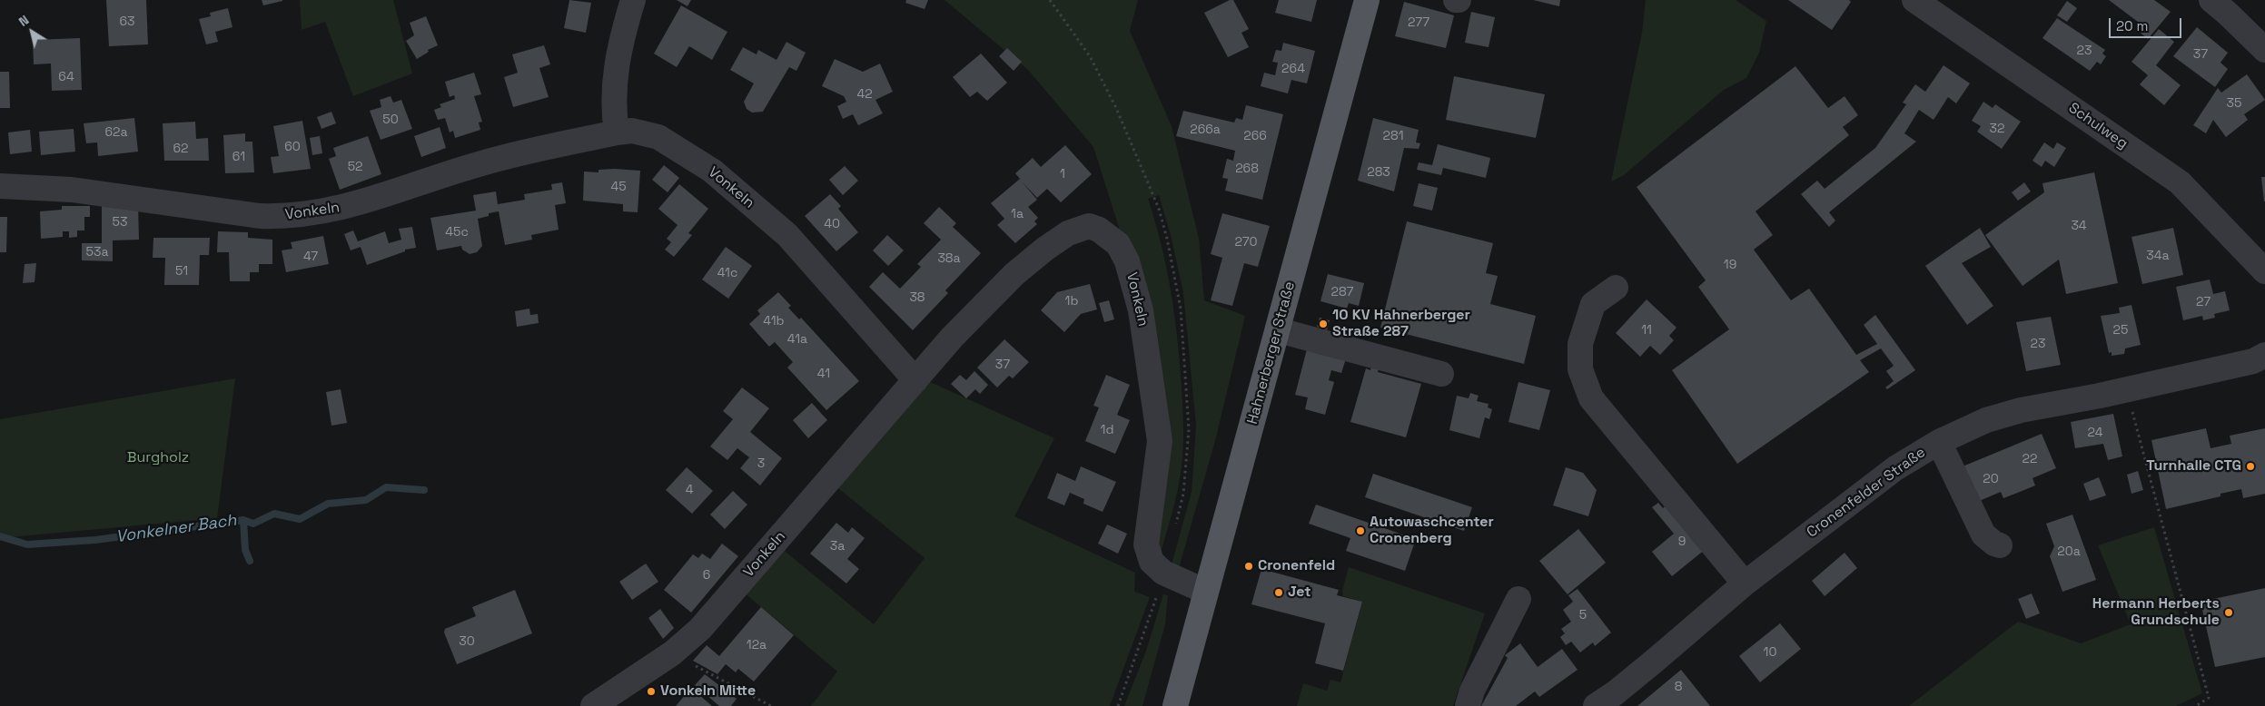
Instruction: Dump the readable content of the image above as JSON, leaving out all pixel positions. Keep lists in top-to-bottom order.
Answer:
{
  "streets": {
    "main road": ["Hahnerberger Straße"],
    "street": ["Schulweg", "Vonkeln", "Cronenfelder Straße"]
  },
  "water": ["Vonkelner Bach"],
  "parks": ["Burgholz"],
  "places": [
    "10 KV Hahnerberger Straße 287",
    "Turnhalle CTG",
    "Autowaschcenter Cronenberg",
    "Cronenfeld",
    "Jet",
    "Hermann Herberts Grundschule",
    "Vonkeln Mitte"
  ],
  "house_numbers": [
    "63",
    "277",
    "23",
    "37",
    "264",
    "64",
    "42",
    "35",
    "50",
    "32",
    "266a",
    "62a",
    "266",
    "281",
    "60",
    "62",
    "61",
    "52",
    "268",
    "283",
    "1",
    "45",
    "1a",
    "53",
    "40",
    "34",
    "45c",
    "270",
    "53a",
    "34a",
    "47",
    "38a",
    "19",
    "51",
    "41c",
    "287",
    "38",
    "1b",
    "27",
    "41b",
    "11",
    "25",
    "41a",
    "23",
    "37",
    "41",
    "1d",
    "24",
    "22",
    "3",
    "20",
    "4",
    "9",
    "3a",
    "20a",
    "6",
    "5",
    "30",
    "12a",
    "10",
    "8"
  ],
  "scale_bar": "20 m",
  "north": "top left"
}
